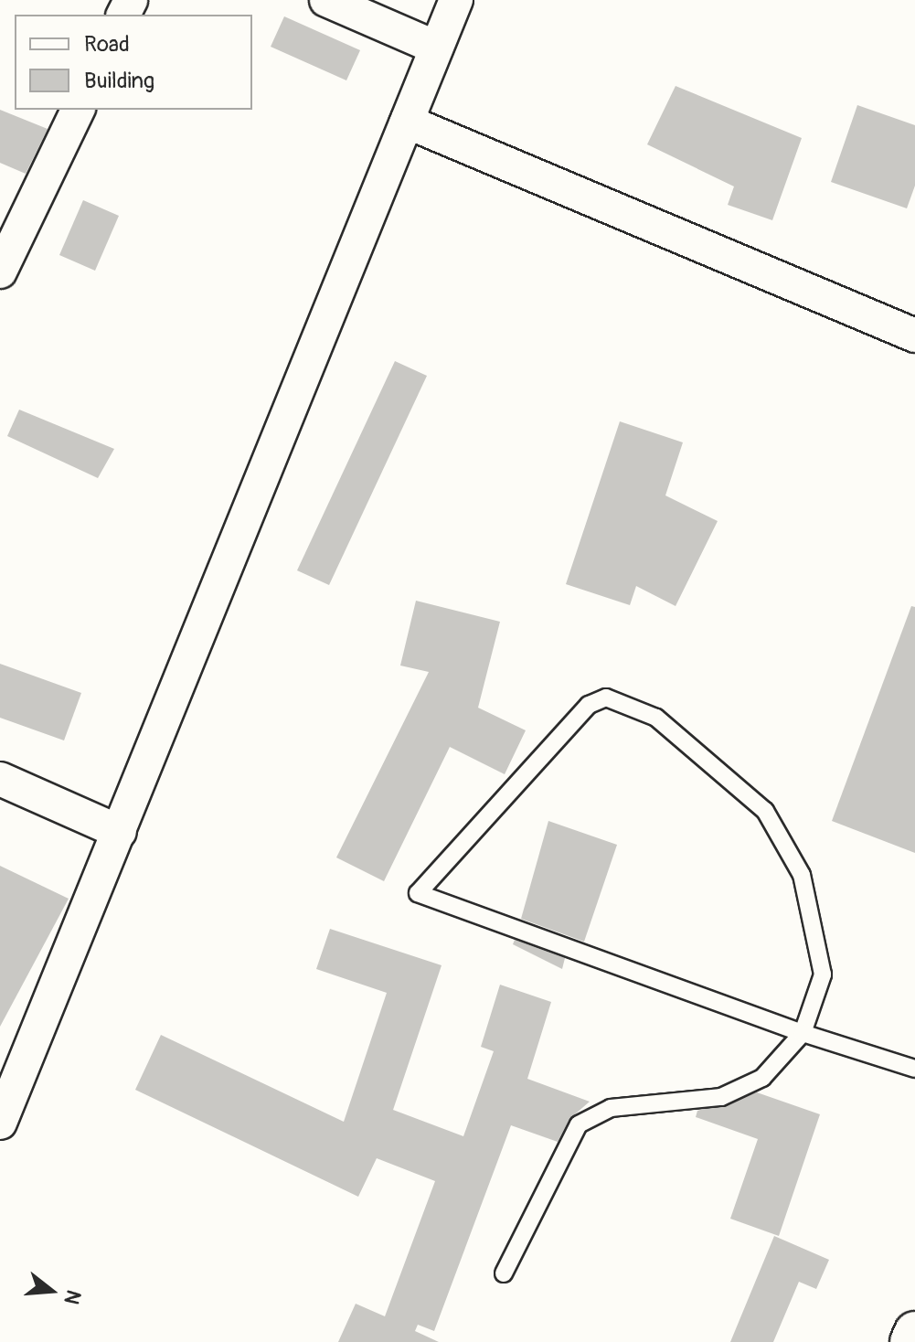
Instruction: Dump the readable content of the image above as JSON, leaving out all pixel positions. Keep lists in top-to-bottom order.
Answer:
{
  "legend": ["Road", "Building"],
  "north": "right"
}
